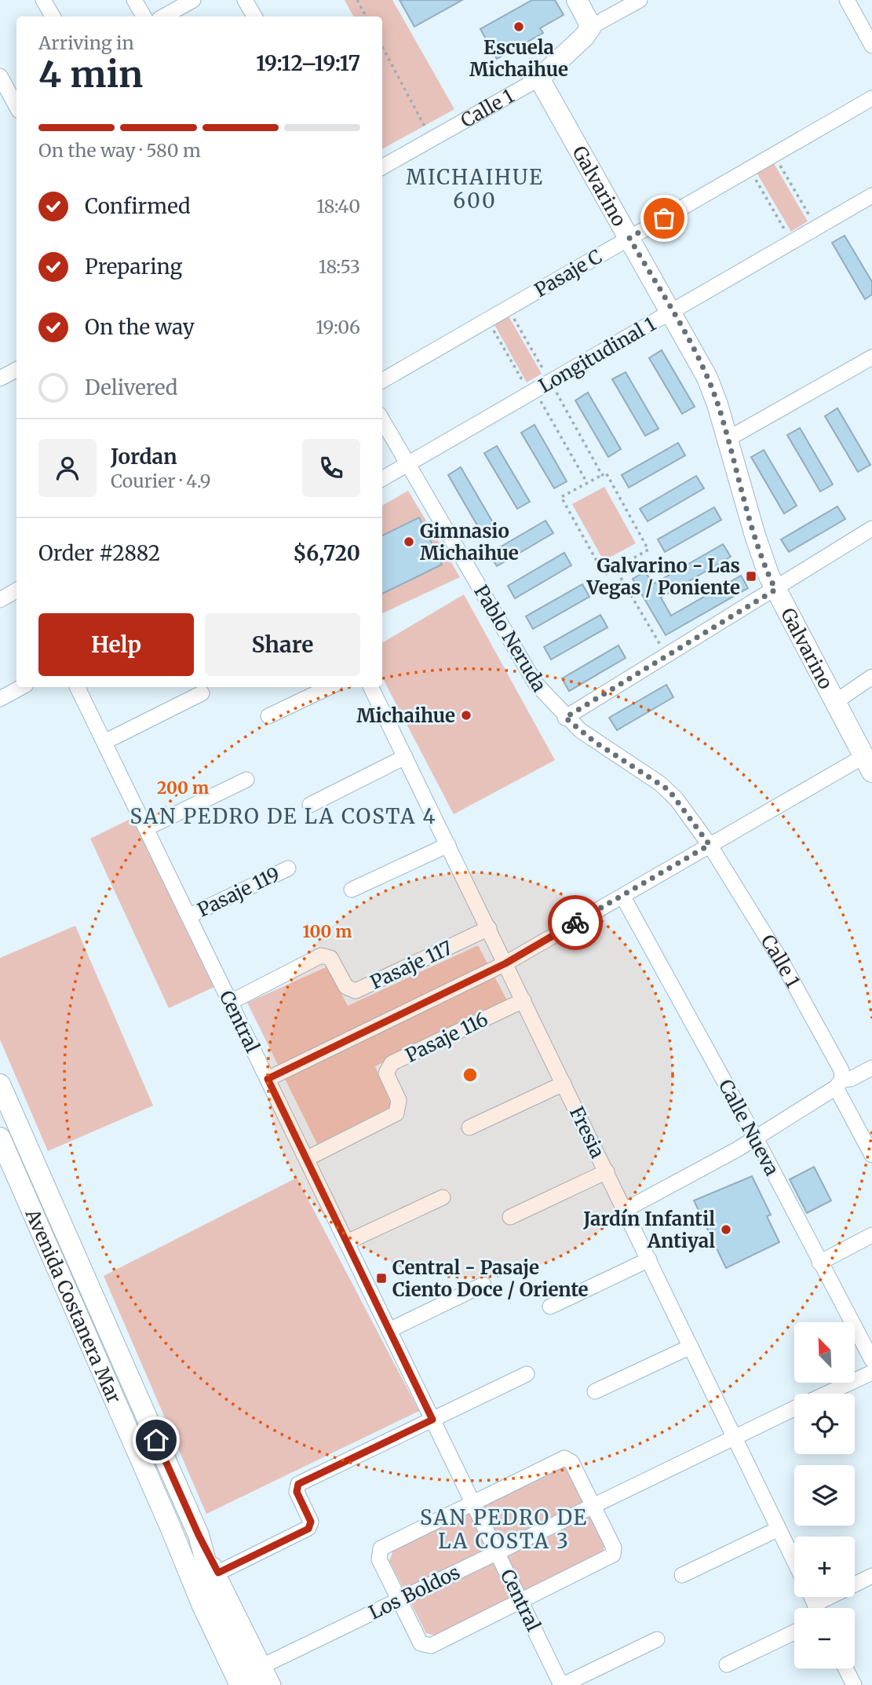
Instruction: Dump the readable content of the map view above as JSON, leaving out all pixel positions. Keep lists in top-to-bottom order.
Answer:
{
  "streets": {
    "main road": ["Calle 1", "Galvarino", "Avenida Costanera Mar"],
    "street": [
      "Pasaje C",
      "Longitudinal 1",
      "Pablo Neruda",
      "Pasaje 119",
      "Pasaje 117",
      "Central",
      "Pasaje 116",
      "Calle Nueva",
      "Fresia",
      "Los Boldos"
    ]
  },
  "crossings": [
    ["Calle 1", "Galvarino"],
    ["Calle 1", "Pablo Neruda"],
    ["Galvarino", "Pasaje C"],
    ["Galvarino", "Longitudinal 1"],
    ["Longitudinal 1", "Pablo Neruda"],
    ["Pasaje 119", "Central"],
    ["Pasaje 117", "Central"],
    ["Pasaje 117", "Fresia"],
    ["Central", "Pasaje 116"],
    ["Central", "Los Boldos"],
    ["Pasaje 116", "Fresia"],
    ["Fresia", "Los Boldos"],
    ["Avenida Costanera Mar", "Los Boldos"]
  ],
  "districts": ["MICHAIHUE 600", "SAN PEDRO DE LA COSTA 4", "SAN PEDRO DE LA COSTA 3"],
  "places": {
    "other": [
      "Escuela Michaihue",
      "Gimnasio Michaihue",
      "Michaihue",
      "Jardín Infantil Antiyal"
    ],
    "transit": ["Galvarino - Las Vegas / Poniente", "Central - Pasaje Ciento Doce / Oriente"]
  },
  "north": "top left",
  "page": {
    "heading": ["4 min", "Arriving in", "19:12–19:17"],
    "panel": [
      "Jordan",
      "Courier · 4.9",
      "Order #2882",
      "$6,720"
    ],
    "bar": "On the way · 580 m",
    "list": [
      ["Confirmed", "18:40"],
      ["Preparing", "18:53"],
      ["On the way", "19:06"],
      "Delivered"
    ],
    "buttons": ["Help", "Share"],
    "map_buttons": ["+", "−"]
  },
  "rings": ["200 m", "100 m"]
}
